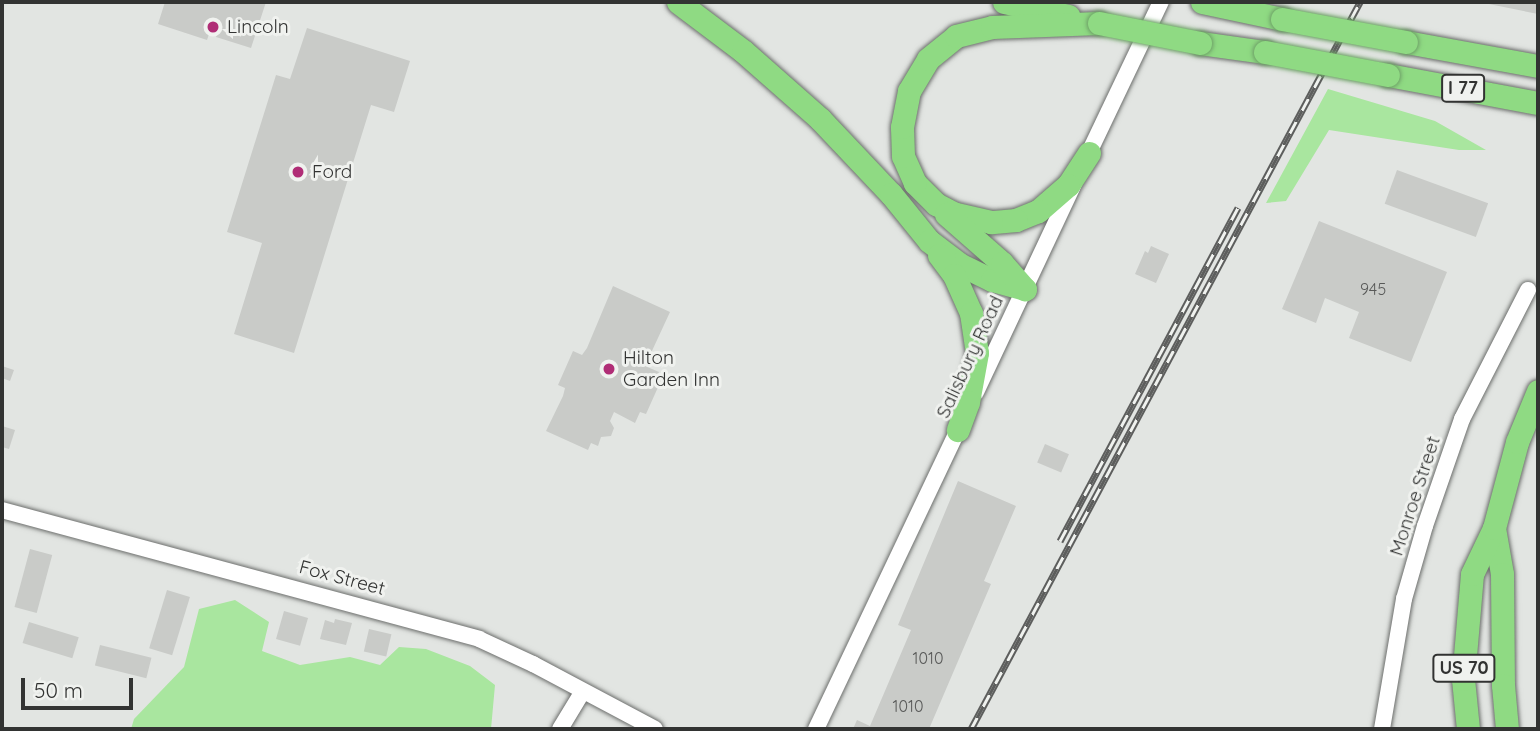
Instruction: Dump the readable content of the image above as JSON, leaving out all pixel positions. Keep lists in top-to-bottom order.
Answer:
{
  "streets": {
    "highway": ["I 77", "US 70"],
    "street": ["Salisbury Road", "Monroe Street", "Fox Street"]
  },
  "places": ["Lincoln", "Ford", "Hilton Garden Inn"],
  "house_numbers": ["945", "1010", "1010"],
  "scale_bar": "50 m"
}
